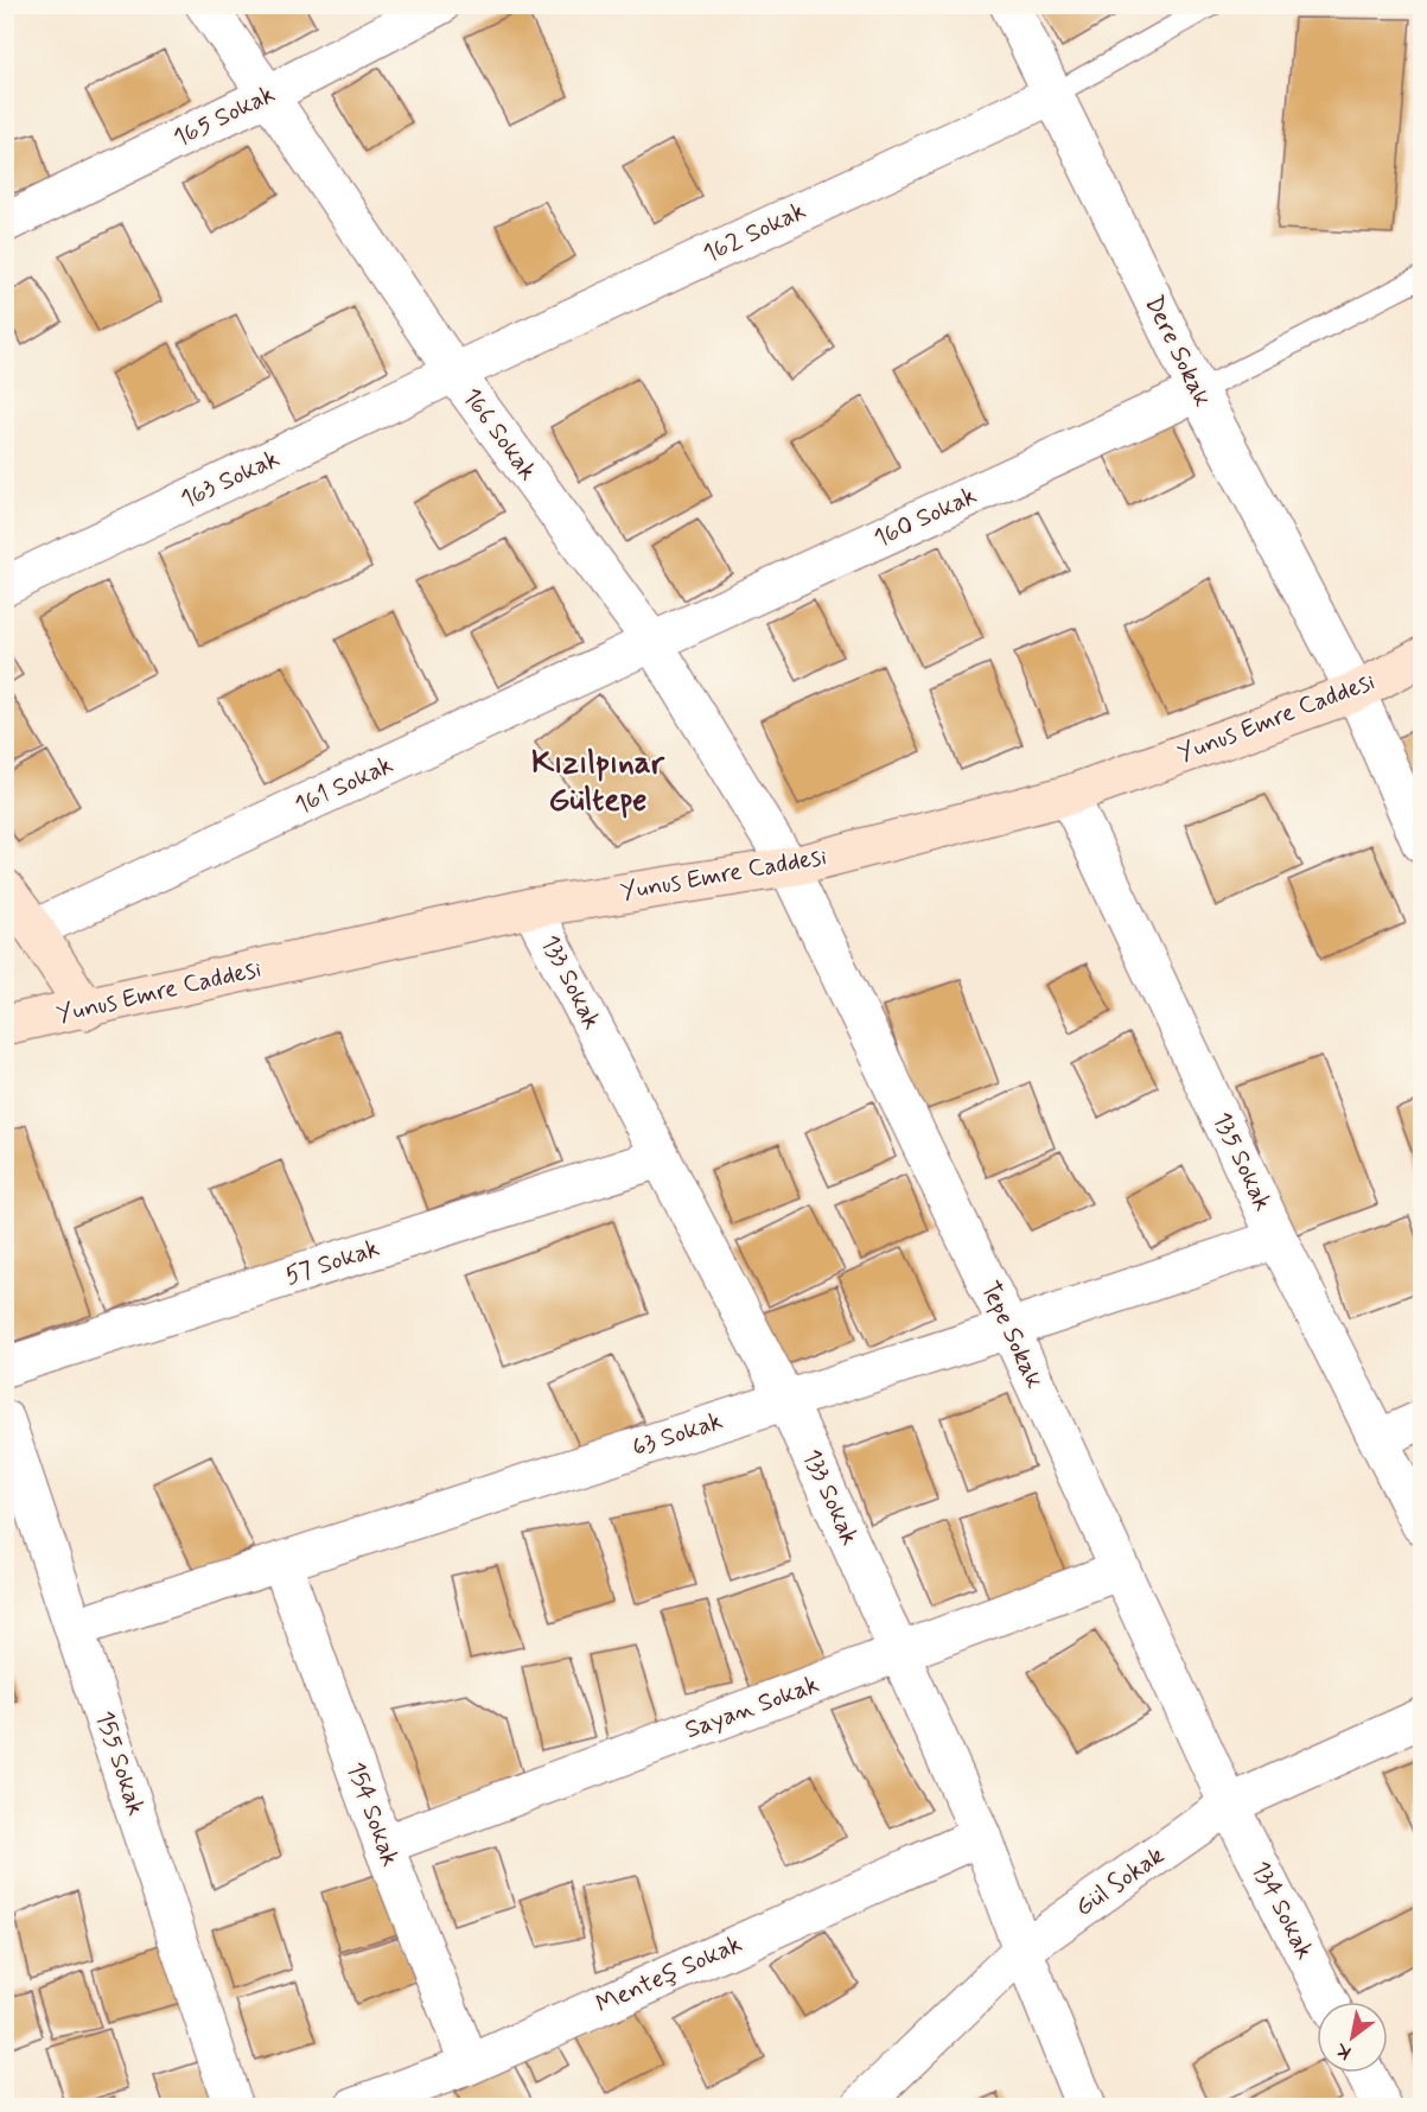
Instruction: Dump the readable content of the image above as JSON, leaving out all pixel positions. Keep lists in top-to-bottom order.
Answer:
{
  "streets": {
    "street": [
      "165 Sokak",
      "162 Sokak",
      "Dere Sokak",
      "166 Sokak",
      "163 Sokak",
      "160 Sokak",
      "Yunus Emre Caddesi",
      "161 Sokak",
      "133 Sokak",
      "135 Sokak",
      "57 Sokak",
      "Tepe Sokak",
      "63 Sokak",
      "Sayan Sokak",
      "155 Sokak",
      "154 Sokak",
      "Gül Sokak",
      "134 Sokak",
      "Menteş Sokak"
    ]
  },
  "crossings": [
    ["165 Sokak", "166 Sokak"],
    ["162 Sokak", "Dere Sokak"],
    ["162 Sokak", "166 Sokak"],
    ["162 Sokak", "163 Sokak"],
    ["Dere Sokak", "160 Sokak"],
    ["Dere Sokak", "Yunus Emre Caddesi"],
    ["166 Sokak", "163 Sokak"],
    ["166 Sokak", "160 Sokak"],
    ["166 Sokak", "Yunus Emre Caddesi"],
    ["166 Sokak", "161 Sokak"],
    ["166 Sokak", "Tepe Sokak"],
    ["160 Sokak", "161 Sokak"],
    ["Yunus Emre Caddesi", "133 Sokak"],
    ["Yunus Emre Caddesi", "135 Sokak"],
    ["Yunus Emre Caddesi", "Tepe Sokak"],
    ["133 Sokak", "57 Sokak"],
    ["133 Sokak", "63 Sokak"],
    ["133 Sokak", "Sayan Sokak"],
    ["133 Sokak", "Gül Sokak"],
    ["133 Sokak", "Menteş Sokak"],
    ["135 Sokak", "63 Sokak"],
    ["Tepe Sokak", "63 Sokak"],
    ["Tepe Sokak", "Sayan Sokak"],
    ["Tepe Sokak", "Gül Sokak"],
    ["Tepe Sokak", "134 Sokak"],
    ["63 Sokak", "155 Sokak"],
    ["63 Sokak", "154 Sokak"],
    ["Sayan Sokak", "154 Sokak"],
    ["154 Sokak", "Menteş Sokak"],
    ["Gül Sokak", "134 Sokak"]
  ],
  "districts": ["Kızılpınar Gültepe"],
  "north": "bottom left"
}
